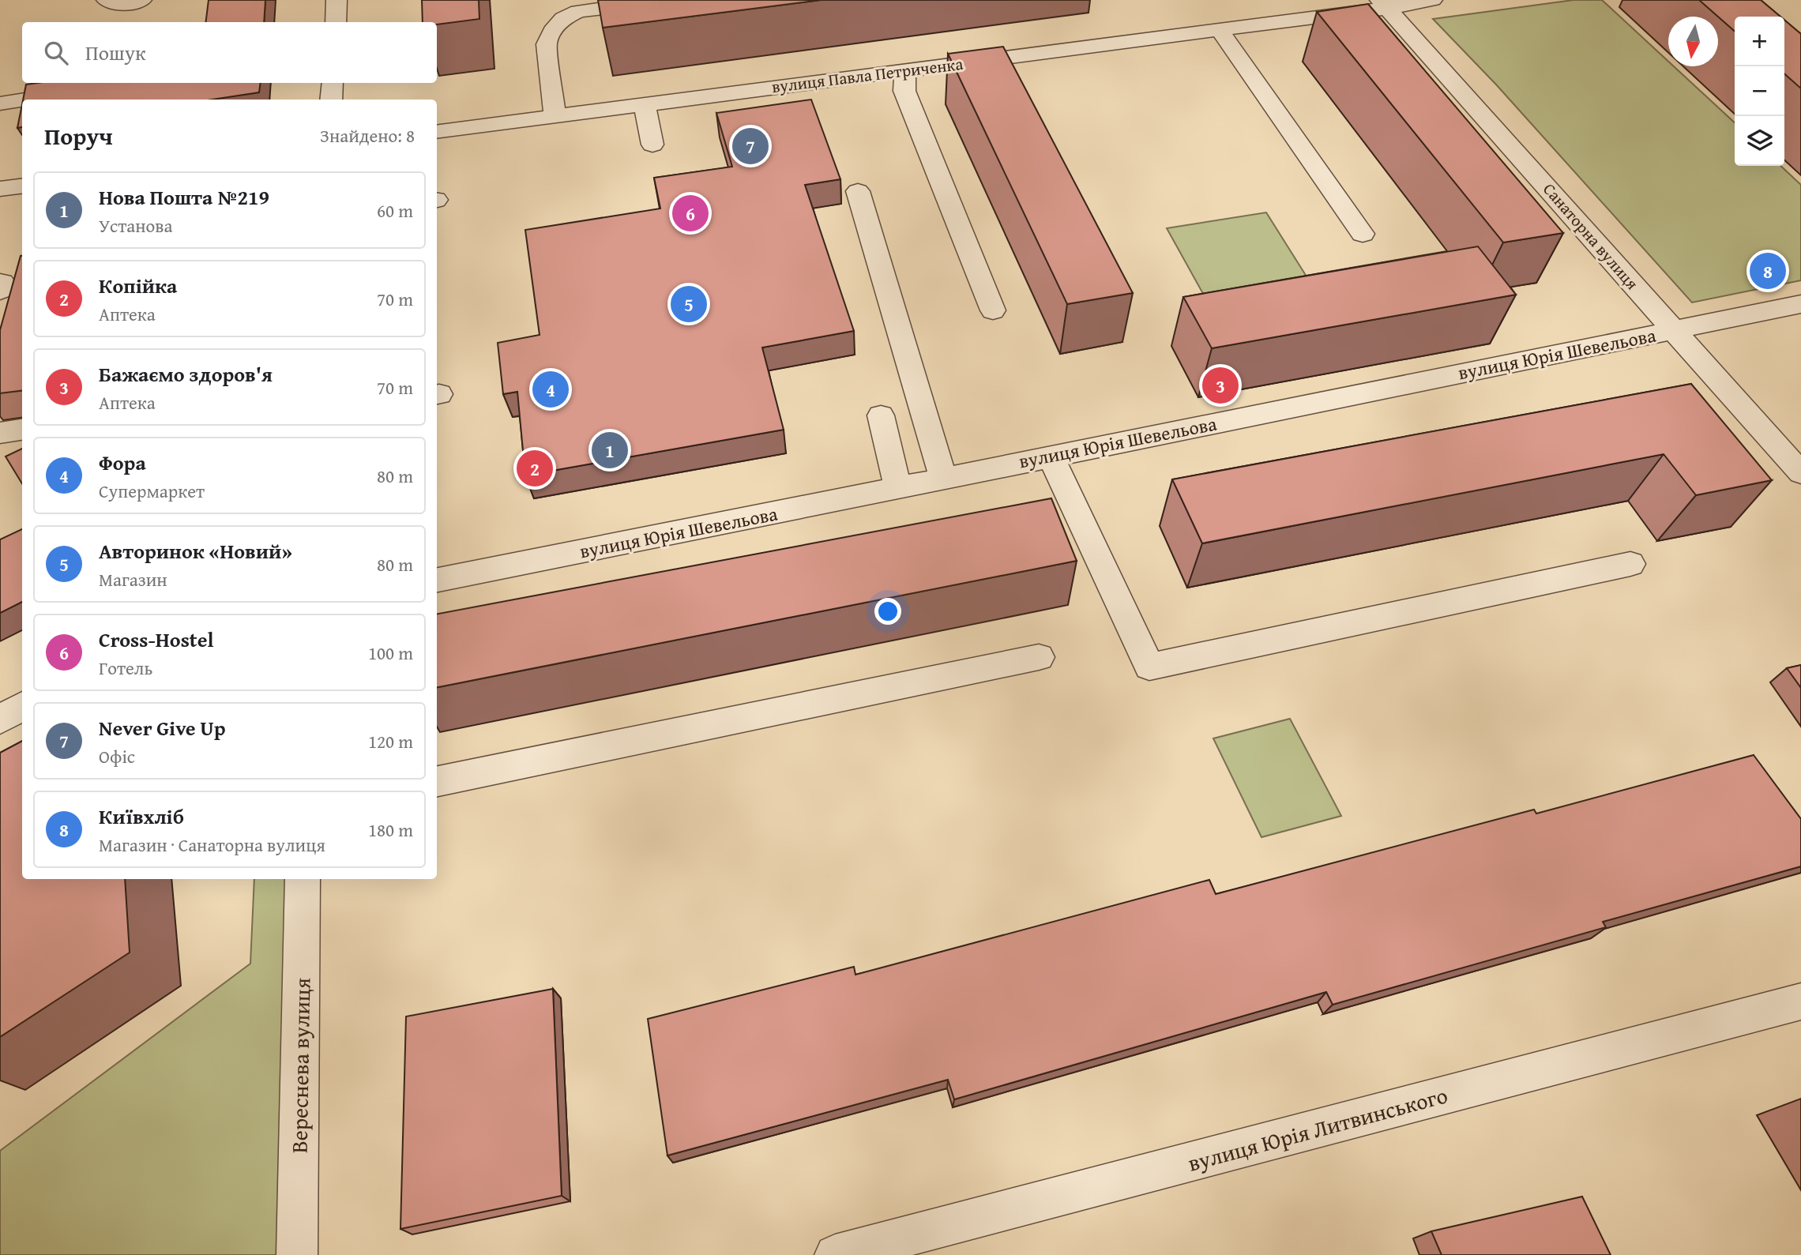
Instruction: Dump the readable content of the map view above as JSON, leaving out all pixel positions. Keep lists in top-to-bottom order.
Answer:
{
  "streets": {
    "street": [
      "вулиця Павла Петриченка",
      "Санаторна вулиця",
      "вулиця Юрія Шевельова",
      "Вереснева вулиця",
      "вулиця Юрія Литвинського"
    ]
  },
  "crossings": [
    ["вулиця Павла Петриченка", "Санаторна вулиця"],
    ["Санаторна вулиця", "вулиця Юрія Шевельова"]
  ],
  "north": "bottom",
  "page": {
    "map_buttons": ["+", "−"],
    "search": "Пошук",
    "heading": ["Поруч", "Знайдено: 8"],
    "pins": [
      "7",
      "6",
      "8",
      "5",
      "3",
      "4",
      "1",
      "2"
    ],
    "list": [
      {
        "mark": "1",
        "name": "Нова Пошта №219",
        "note": "Установа",
        "value": "60 m"
      },
      {
        "mark": "2",
        "name": "Копійка",
        "note": "Аптека",
        "value": "70 m"
      },
      {
        "mark": "3",
        "name": "Бажаємо здоров'я",
        "note": "Аптека",
        "value": "70 m"
      },
      {
        "mark": "4",
        "name": "Фора",
        "note": "Супермаркет",
        "value": "80 m"
      },
      {
        "mark": "5",
        "name": "Авторинок «Новий»",
        "note": "Магазин",
        "value": "80 m"
      },
      {
        "mark": "6",
        "name": "Cross-Hostel",
        "note": "Готель",
        "value": "100 m"
      },
      {
        "mark": "7",
        "name": "Never Give Up",
        "note": "Офіс",
        "value": "120 m"
      },
      {
        "mark": "8",
        "name": "Київхліб",
        "note": "Магазин · Санаторна вулиця",
        "value": "180 m"
      }
    ]
  }
}
